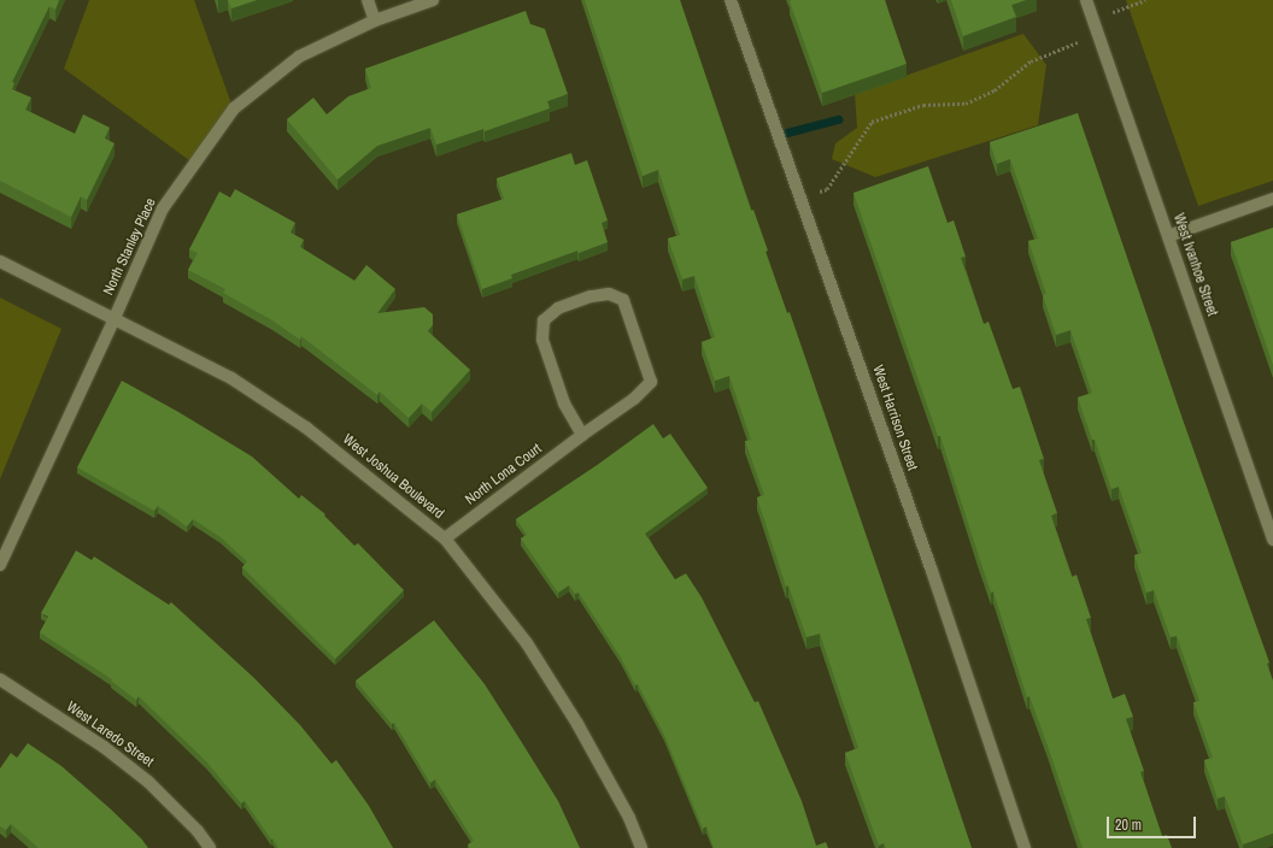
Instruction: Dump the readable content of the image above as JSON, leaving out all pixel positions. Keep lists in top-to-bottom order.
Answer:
{
  "streets": {
    "street": [
      "North Stanley Place",
      "West Ivanhoe Street",
      "West Harrison Street",
      "North Lona Court",
      "West Joshua Boulevard",
      "West Laredo Street"
    ]
  },
  "crossings": [
    ["North Stanley Place", "West Joshua Boulevard"],
    ["North Lona Court", "West Joshua Boulevard"]
  ],
  "scale_bar": "20 m"
}
